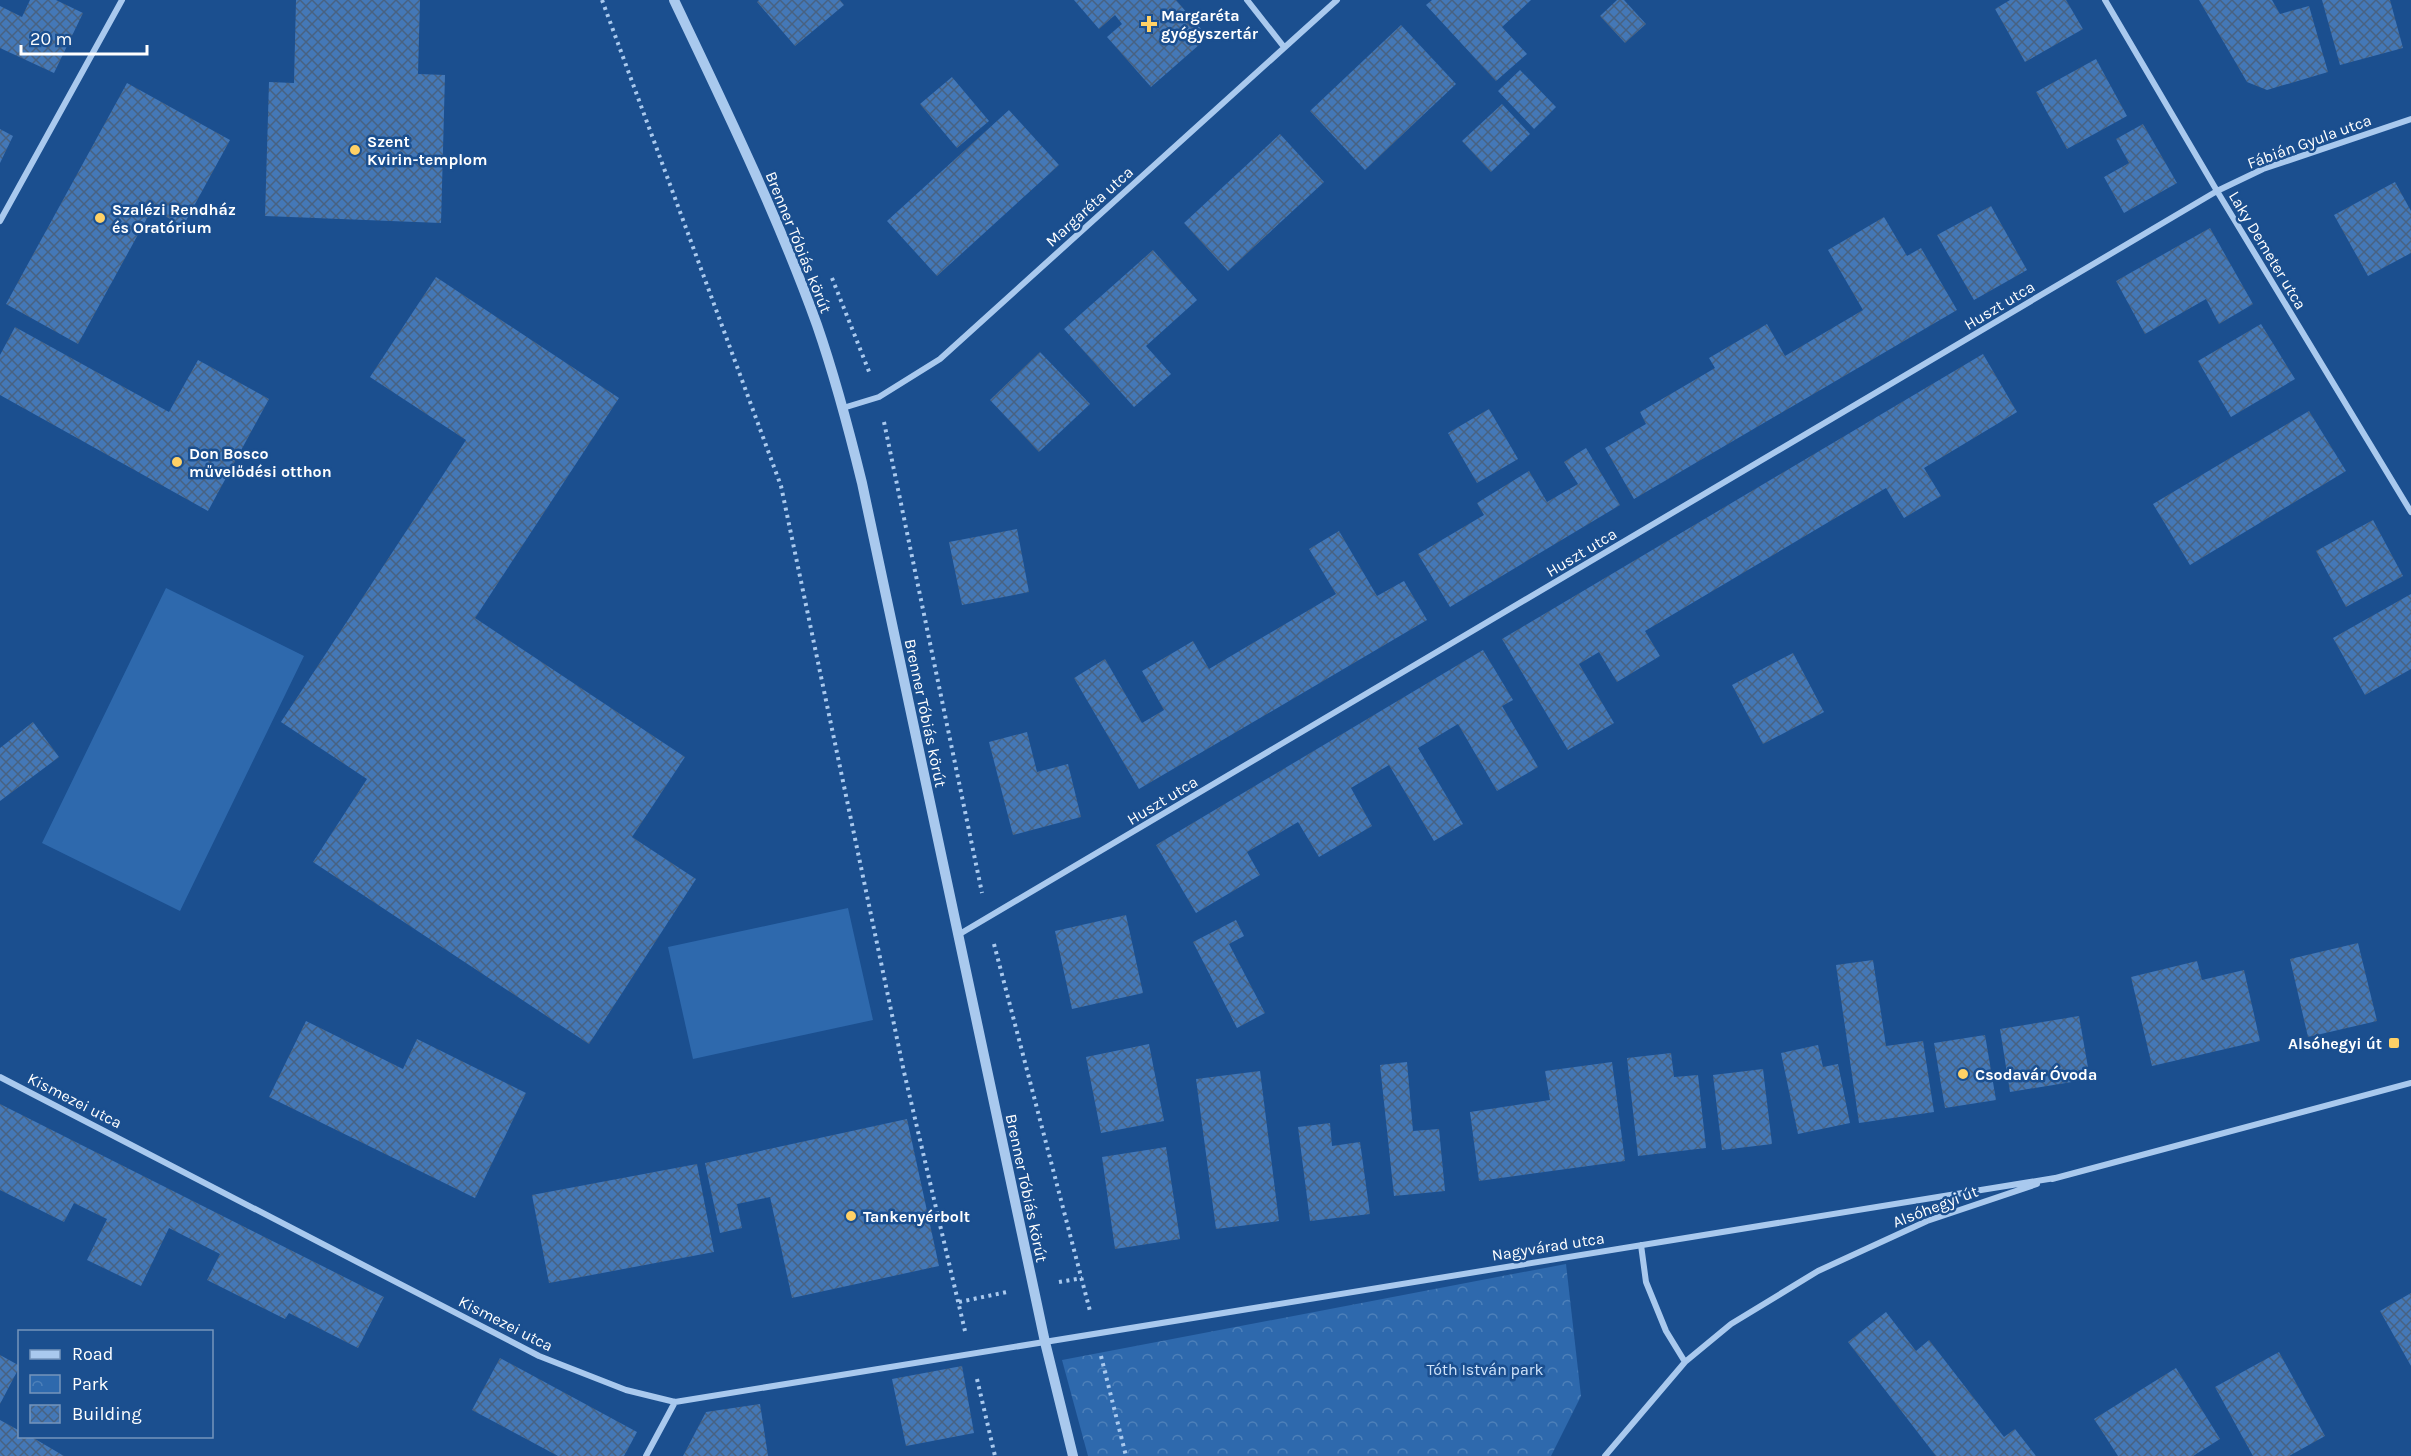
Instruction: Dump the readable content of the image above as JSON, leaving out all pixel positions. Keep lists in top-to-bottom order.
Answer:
{
  "streets": {
    "street": [
      "Fábián Gyula utca",
      "Margaréta utca",
      "Brenner Tóbiás körút",
      "Laky Demeter utca",
      "Huszt utca",
      "Kismezei utca",
      "Alsóhegyi út",
      "Nagyvárad utca"
    ]
  },
  "crossings": [
    ["Fábián Gyula utca", "Laky Demeter utca"],
    ["Fábián Gyula utca", "Huszt utca"],
    ["Margaréta utca", "Brenner Tóbiás körút"],
    ["Brenner Tóbiás körút", "Huszt utca"],
    ["Brenner Tóbiás körút", "Kismezei utca"],
    ["Brenner Tóbiás körút", "Nagyvárad utca"],
    ["Laky Demeter utca", "Huszt utca"],
    ["Kismezei utca", "Nagyvárad utca"],
    ["Alsóhegyi út", "Nagyvárad utca"]
  ],
  "parks": ["Tóth István park"],
  "places": {
    "health": ["Margaréta gyógyszertár"],
    "other": [
      "Szent Kvirin-templom",
      "Szalézi Rendház és Oratórium",
      "Don Bosco művelődési otthon",
      "Csodavár Óvoda",
      "Tankenyérbolt"
    ],
    "transit": ["Alsóhegyi út"]
  },
  "legend": ["Road", "Park", "Building"],
  "scale_bar": "20 m"
}
